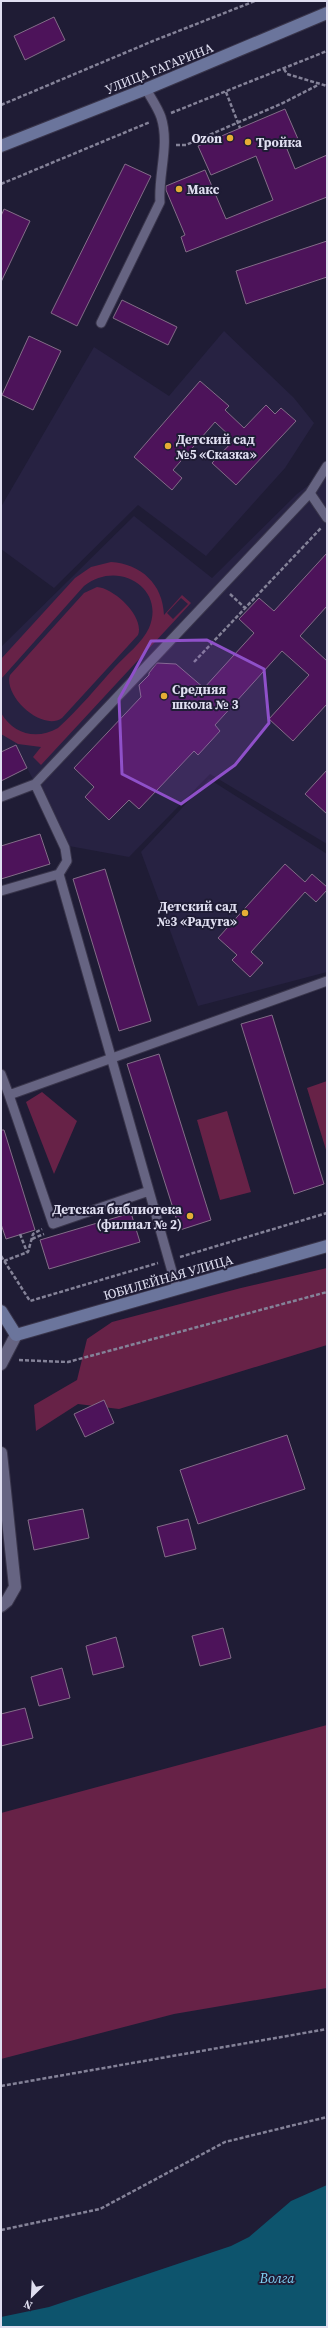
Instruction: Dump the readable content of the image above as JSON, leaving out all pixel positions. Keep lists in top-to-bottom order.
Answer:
{
  "streets": {
    "street": ["УЛИЦА ГАГАРИНА", "ЮБИЛЕЙНАЯ УЛИЦА"]
  },
  "water": ["Волга"],
  "places": [
    "Ozon",
    "Тройка",
    "Макс",
    "Детский сад №5 «Сказка»",
    "Средняя школа № 3",
    "Детский сад №3 «Радуга»",
    "Детская библиотека (филиал № 2)"
  ],
  "north": "bottom left"
}
